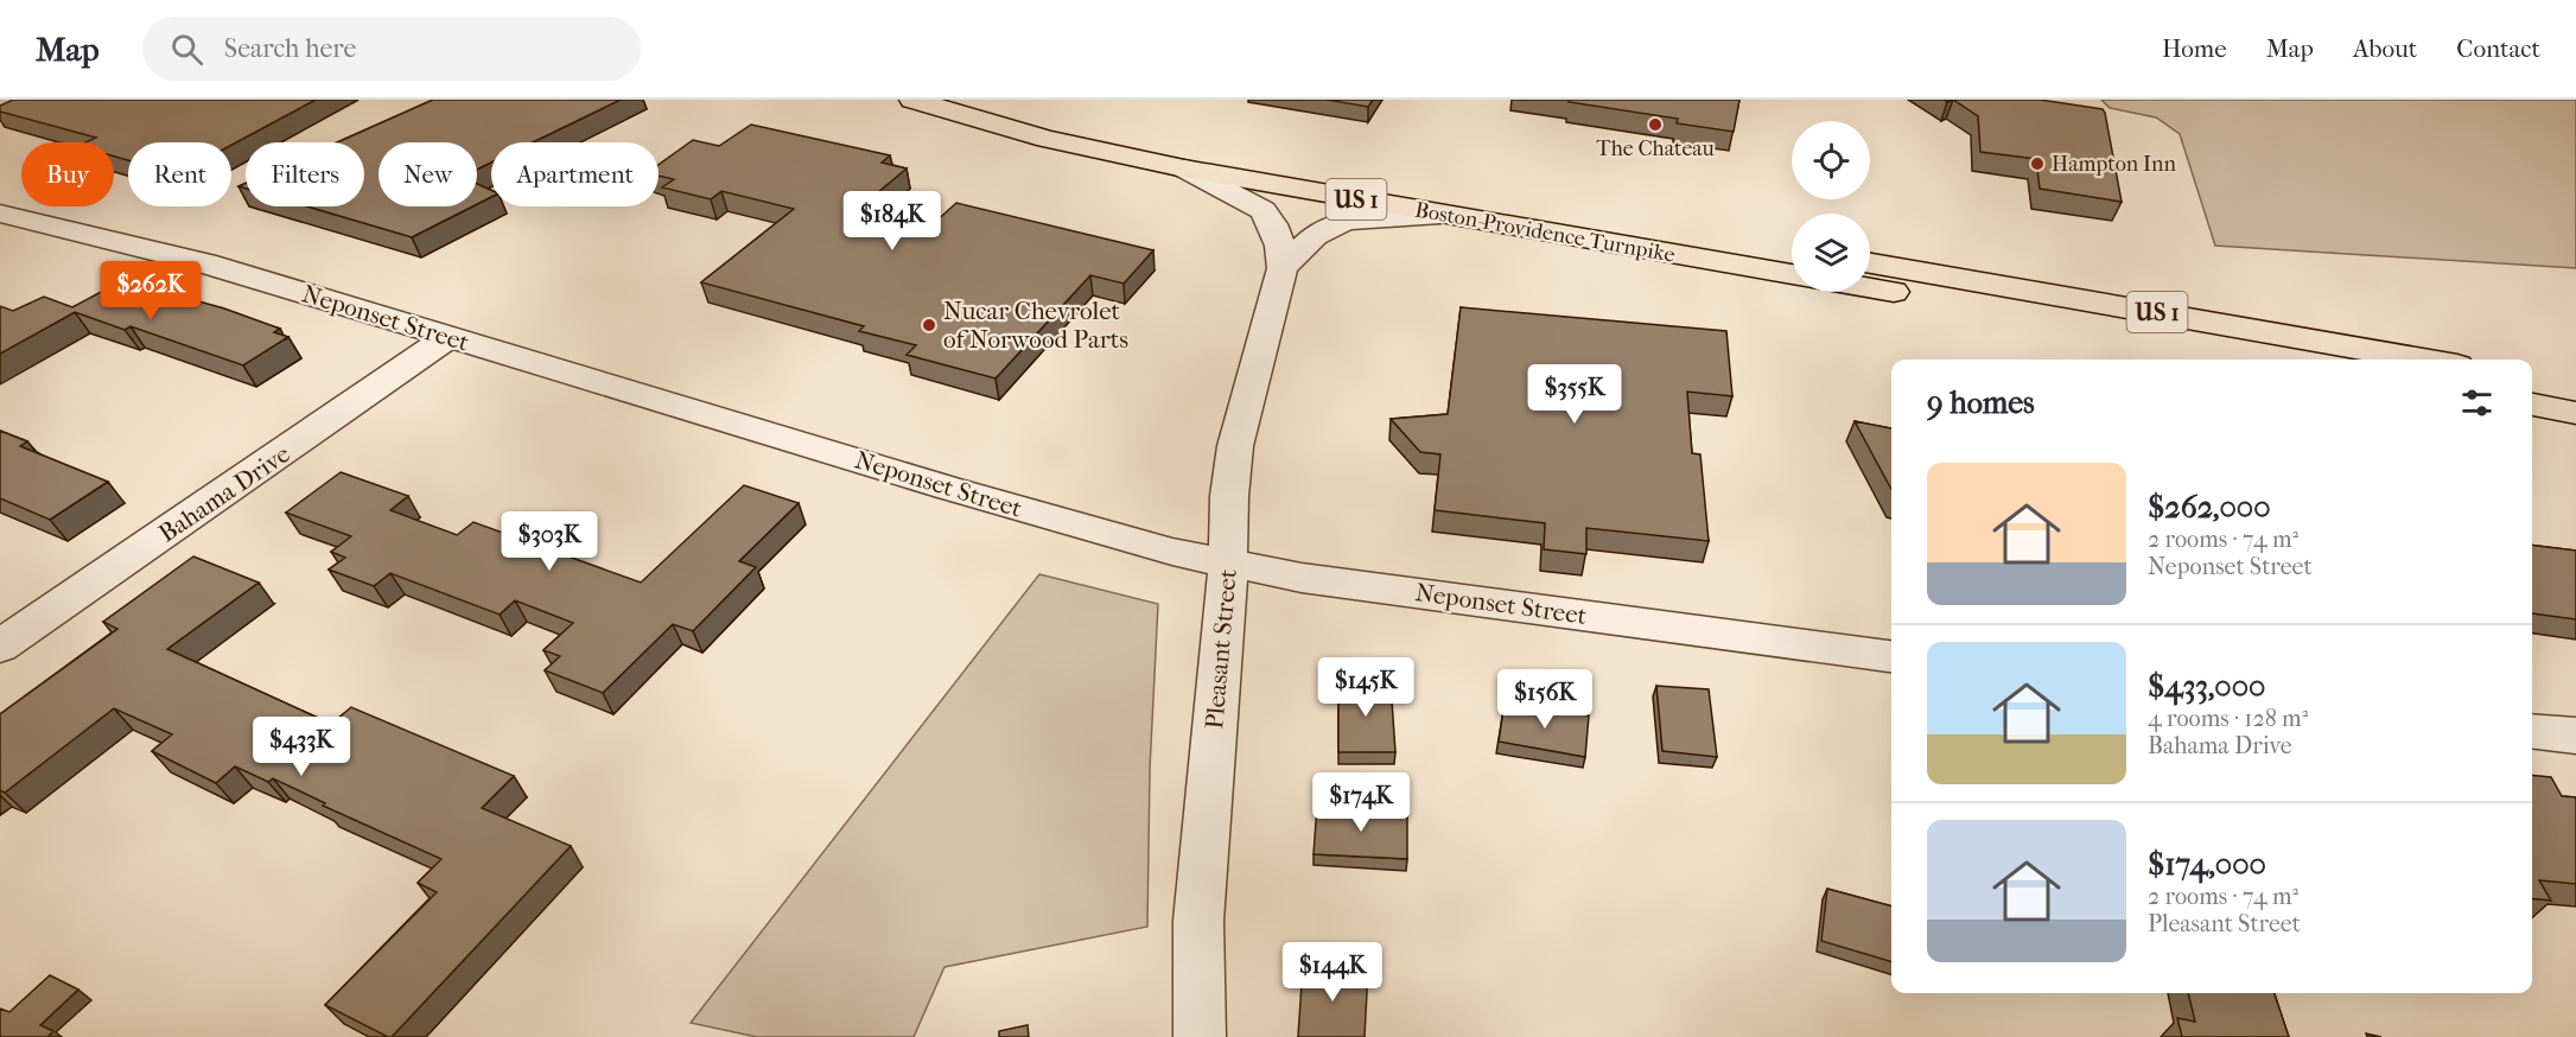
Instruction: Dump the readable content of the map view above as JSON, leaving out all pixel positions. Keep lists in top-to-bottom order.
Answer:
{
  "streets": {
    "main road": ["US 1", "Boston-Providence Turnpike"],
    "street": ["Neponset Street", "Bahama Drive", "Pleasant Street"]
  },
  "crossings": [
    ["Boston-Providence Turnpike", "Pleasant Street"],
    ["Neponset Street", "Bahama Drive"],
    ["Neponset Street", "Pleasant Street"]
  ],
  "places": ["The Chateau", "Hampton Inn", "Nucar Chevrolet of Norwood Parts"],
  "page": {
    "header": "Map",
    "search": "Search here",
    "nav": [
      "Home",
      "Map",
      "About",
      "Contact"
    ],
    "chip": [
      "Buy",
      "Rent",
      "Filters",
      "New",
      "Apartment"
    ],
    "price": [
      "$184K",
      "$262K",
      "$355K",
      "$303K",
      "$145K",
      "$156K",
      "$433K",
      "$174K",
      "$144K"
    ],
    "heading": "9 homes",
    "list": [
      {
        "name": "$262,000",
        "note": "2 rooms · 74 m² · Neponset Street"
      },
      {
        "name": "$433,000",
        "note": "4 rooms · 128 m² · Bahama Drive"
      },
      {
        "name": "$174,000",
        "note": "2 rooms · 74 m² · Pleasant Street"
      }
    ]
  }
}
